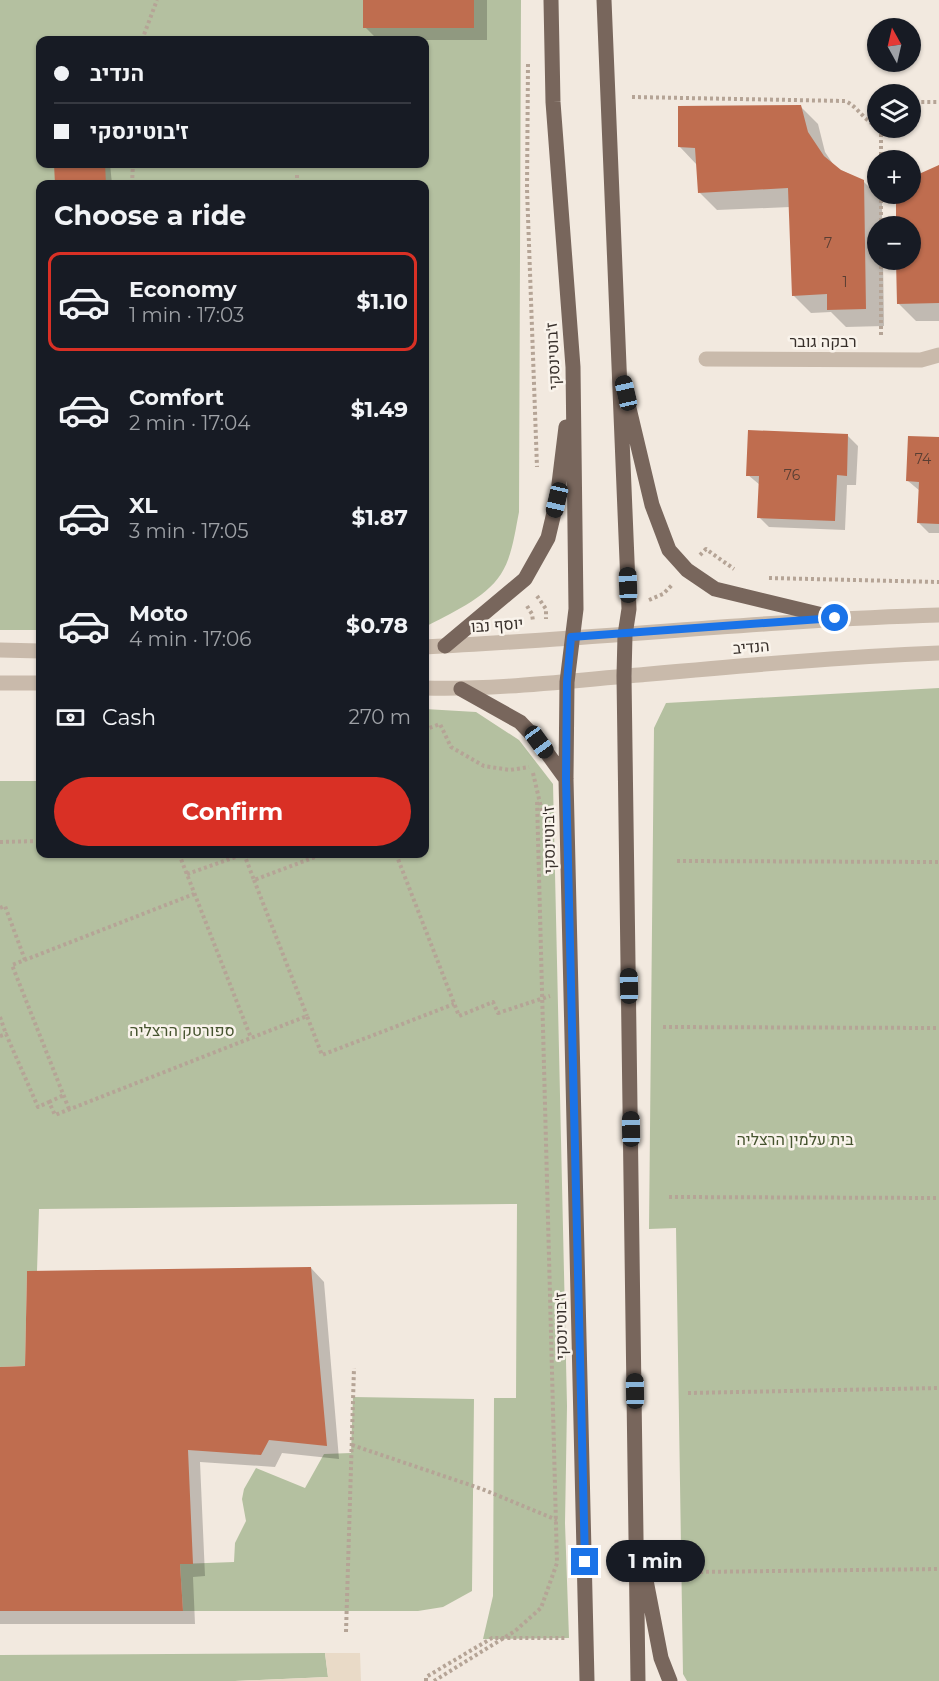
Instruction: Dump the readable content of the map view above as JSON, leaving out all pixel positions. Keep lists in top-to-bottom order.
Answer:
{
  "streets": {
    "main road": ["ז'בוטינסקי"],
    "street": ["רבקה גובר", "יוסף נבו", "הנדיב"]
  },
  "crossings": [
    ["ז'בוטינסקי", "יוסף נבו"],
    ["ז'בוטינסקי", "הנדיב"],
    ["יוסף נבו", "הנדיב"]
  ],
  "parks": ["ספורטק הרצליה", "בית עלמין הרצליה"],
  "house_numbers": [
    "7",
    "1",
    "74",
    "76"
  ],
  "north": "top",
  "page": {
    "map_buttons": ["+", "−"],
    "banner": ["הנדיב", "ז'בוטינסקי"],
    "heading": "Choose a ride",
    "list": [
      {
        "name": "Economy",
        "note": "1 min · 17:03",
        "value": "$1.10"
      },
      {
        "name": "Comfort",
        "note": "2 min · 17:04",
        "value": "$1.49"
      },
      {
        "name": "XL",
        "note": "3 min · 17:05",
        "value": "$1.87"
      },
      {
        "name": "Moto",
        "note": "4 min · 17:06",
        "value": "$0.78"
      }
    ],
    "pay": ["Cash", "270 m"],
    "buttons": "Confirm",
    "bubble": "1 min"
  }
}
